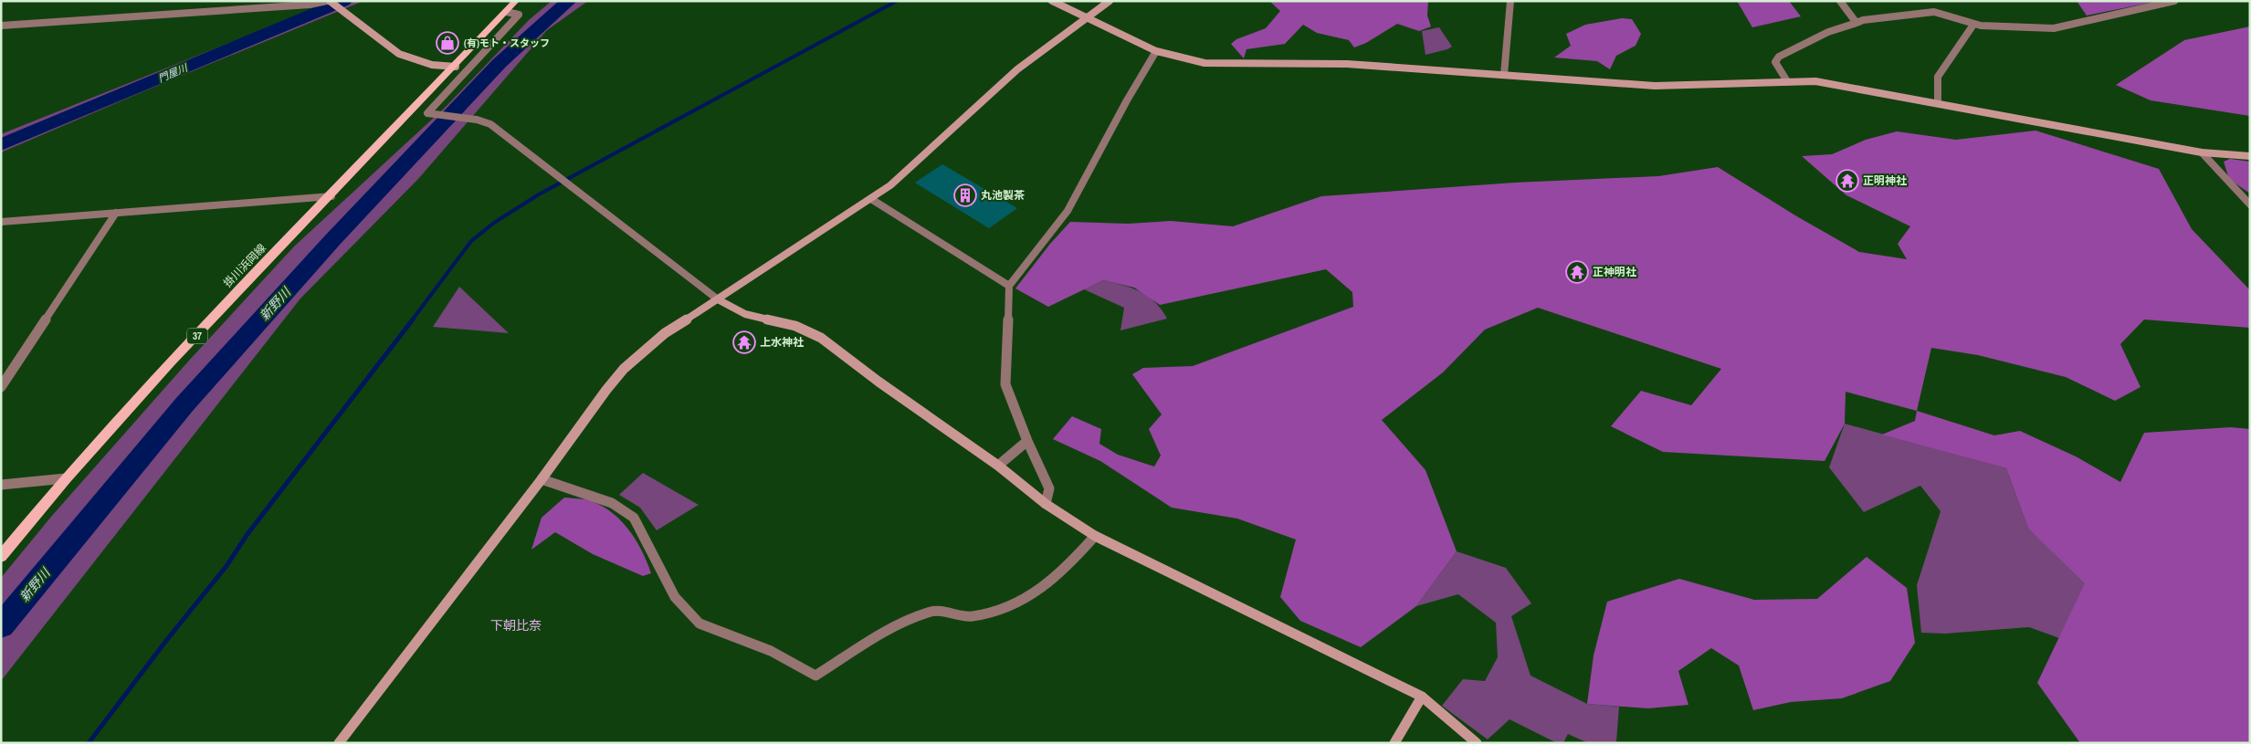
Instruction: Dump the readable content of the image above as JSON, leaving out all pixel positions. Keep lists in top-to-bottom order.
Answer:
{
  "streets": {
    "main road": ["掛川浜岡線", "37"]
  },
  "districts": ["下朝比奈"],
  "water": ["門屋川", "新野川"],
  "places": {
    "shop": ["(有)モト・スタッフ"],
    "temple": ["正明神社", "正神明社", "上水神社"],
    "building": ["丸池製茶"]
  }
}
